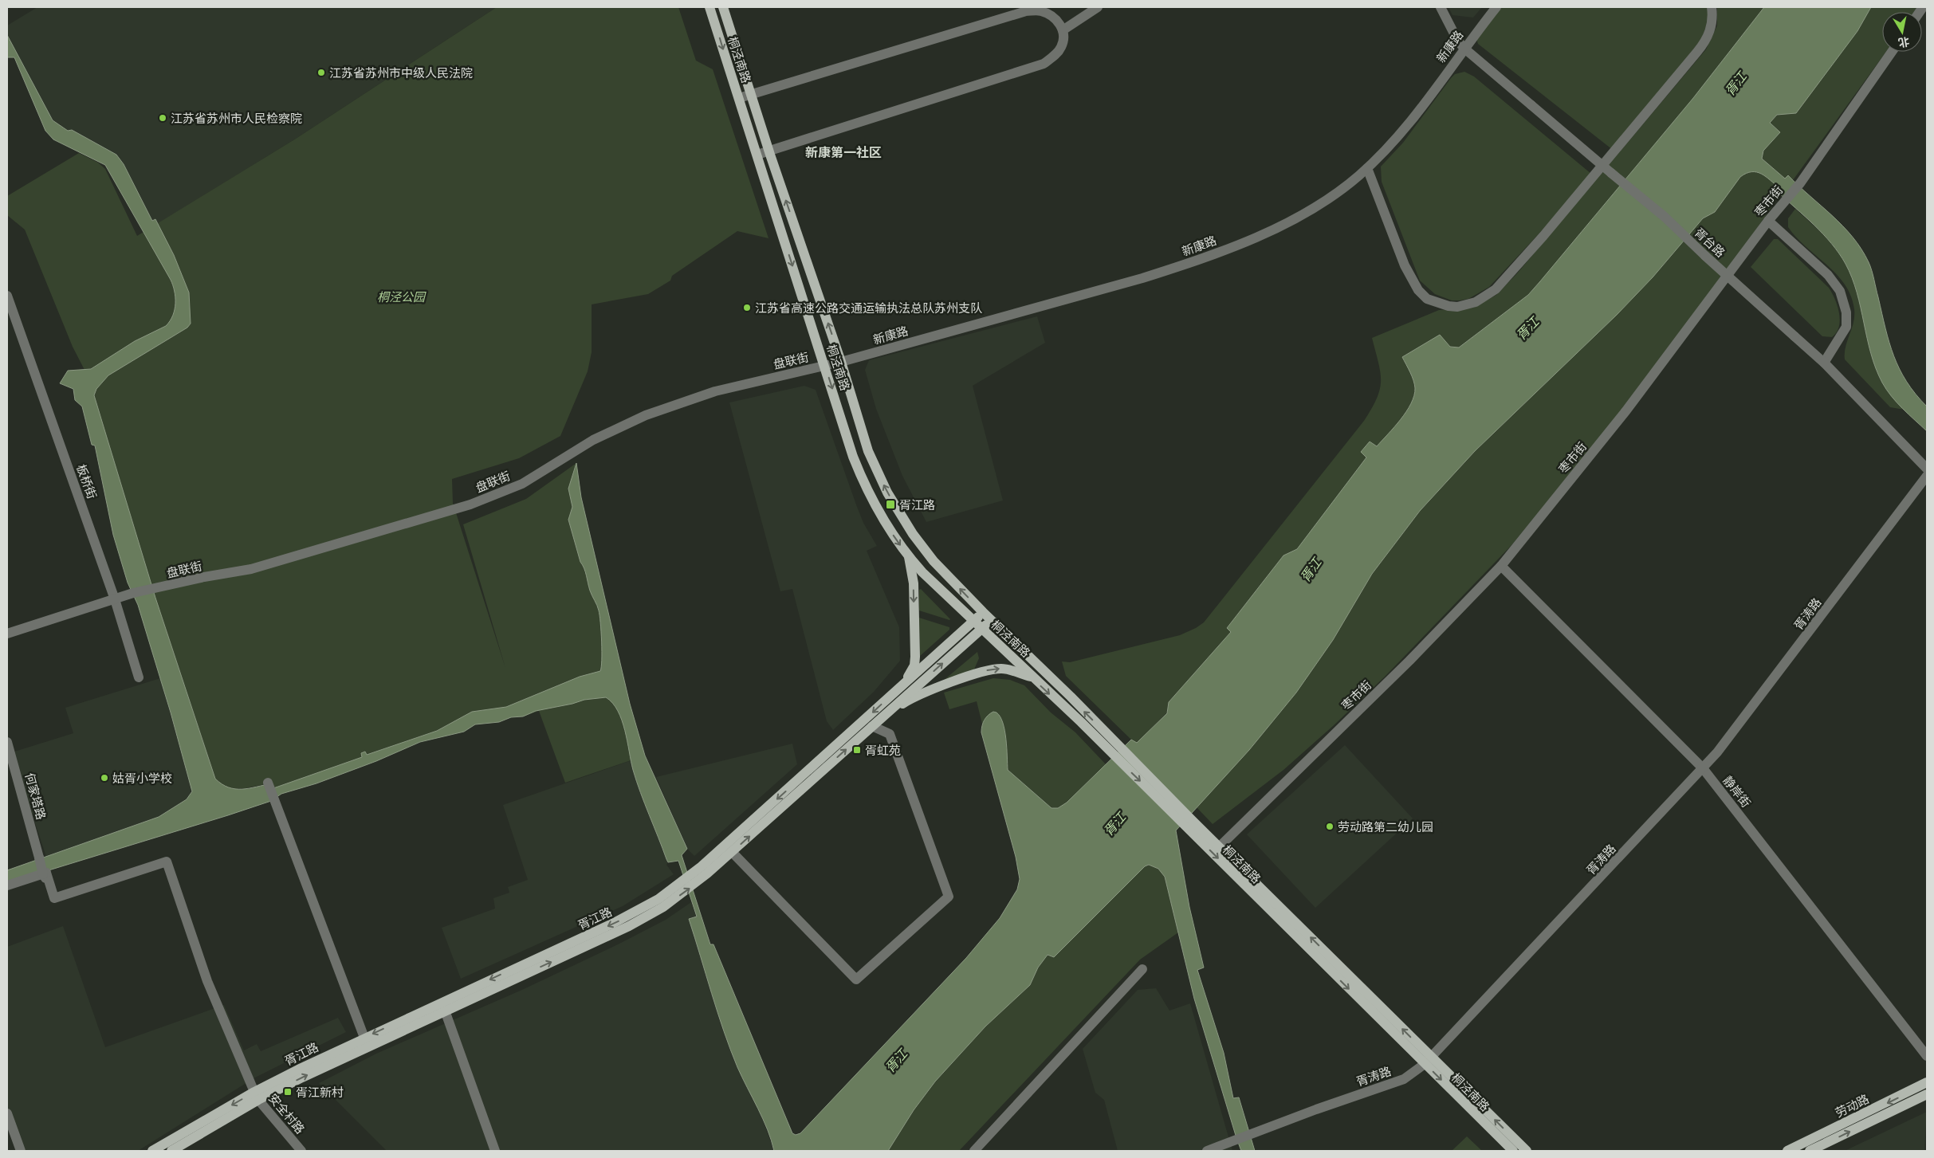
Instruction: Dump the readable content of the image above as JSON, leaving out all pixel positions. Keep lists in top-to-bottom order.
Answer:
{
  "streets": {
    "main road": ["桐泾南路", "胥江路", "劳动路"],
    "street": [
      "新康路",
      "枣市街",
      "胥台路",
      "盘联街",
      "板桥街",
      "胥涛路",
      "静岸街",
      "何家塔路",
      "安全村路"
    ]
  },
  "crossings": [
    ["新康路", "桐泾南路"],
    ["新康路", "胥台路"],
    ["新康路", "盘联街"],
    ["桐泾南路", "枣市街"],
    ["桐泾南路", "盘联街"],
    ["桐泾南路", "胥涛路"],
    ["桐泾南路", "胥江路"],
    ["枣市街", "静岸街"],
    ["盘联街", "板桥街"],
    ["胥涛路", "静岸街"],
    ["何家塔路", "安全村路"],
    ["胥江路", "安全村路"]
  ],
  "districts": ["新康第一社区"],
  "water": ["胥江"],
  "parks": ["桐泾公园"],
  "places": {
    "other": [
      "江苏省苏州市中级人民法院",
      "江苏省苏州市人民检察院",
      "江苏省高速公路交通运输执法总队苏州支队",
      "姑胥小学校",
      "劳动路第二幼儿园"
    ],
    "transit": ["胥江路", "胥虹苑", "胥江新村"]
  },
  "north": "bottom"
}
